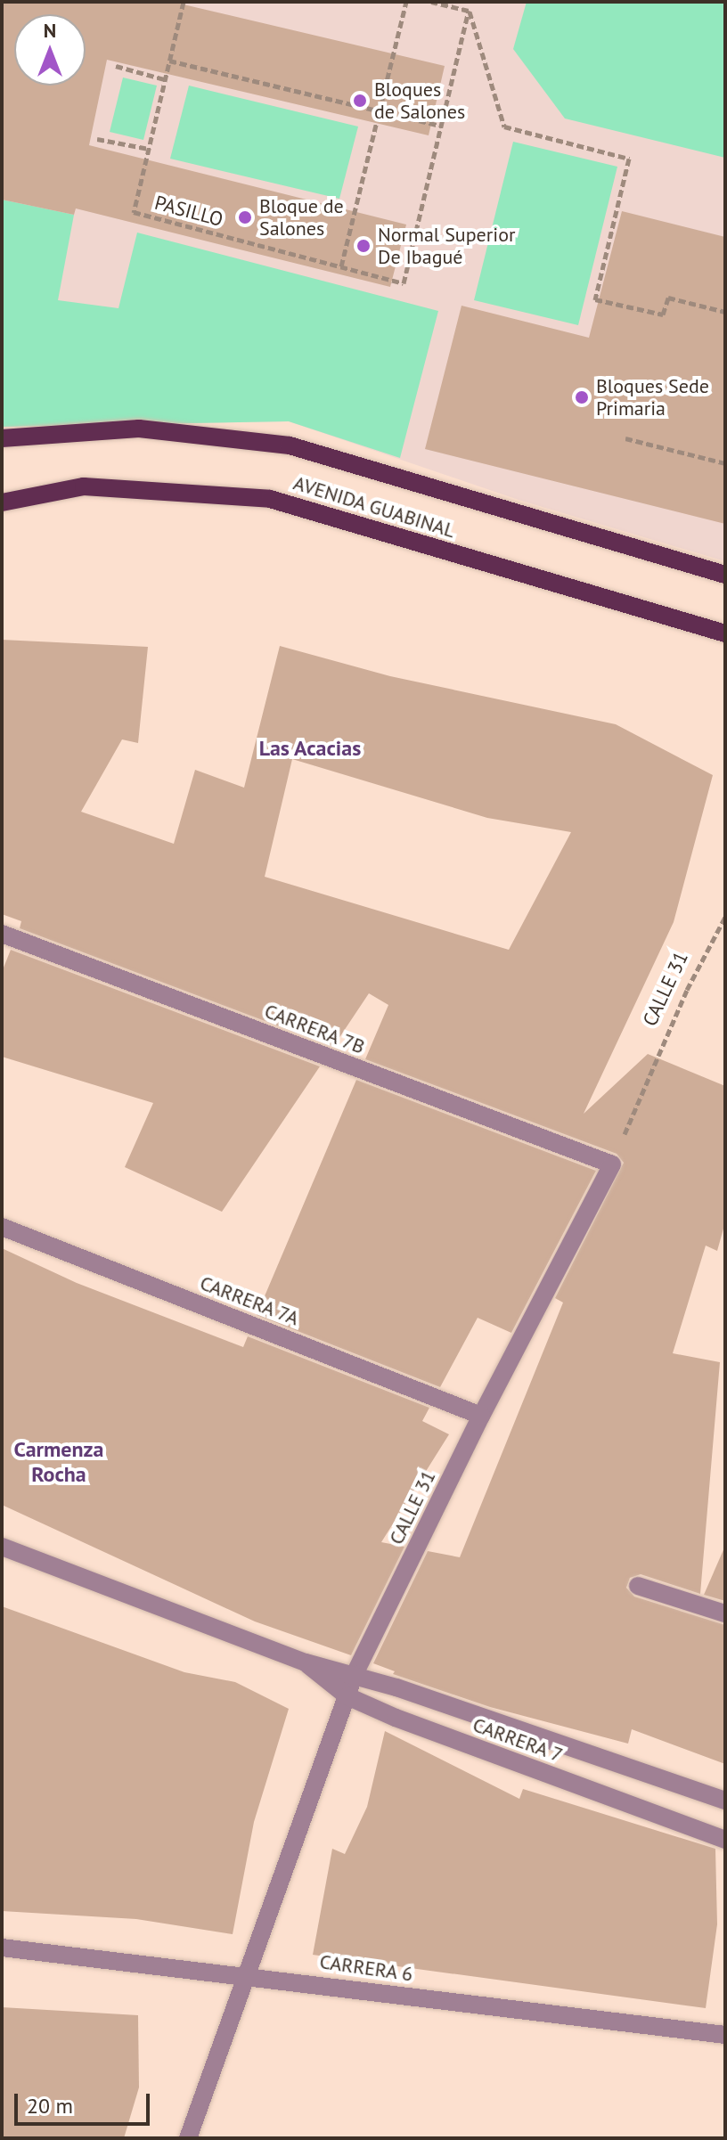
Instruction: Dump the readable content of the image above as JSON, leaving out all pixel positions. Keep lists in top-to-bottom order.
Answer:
{
  "streets": {
    "main road": ["AVENIDA GUABINAL"],
    "street": [
      "CALLE 31",
      "CARRERA 7B",
      "CARRERA 7A",
      "CARRERA 7",
      "CARRERA 6"
    ],
    "path": ["PASILLO"]
  },
  "crossings": [
    ["CALLE 31", "CARRERA 7B"],
    ["CALLE 31", "CARRERA 7A"],
    ["CALLE 31", "CARRERA 7"],
    ["CALLE 31", "CARRERA 6"]
  ],
  "districts": ["Las Acacias", "Carmenza Rocha"],
  "places": [
    "Bloques de Salones",
    "Bloque de Salones",
    "Normal Superior De Ibagué",
    "Bloques Sede Primaria"
  ],
  "scale_bar": "20 m",
  "north": "top"
}
